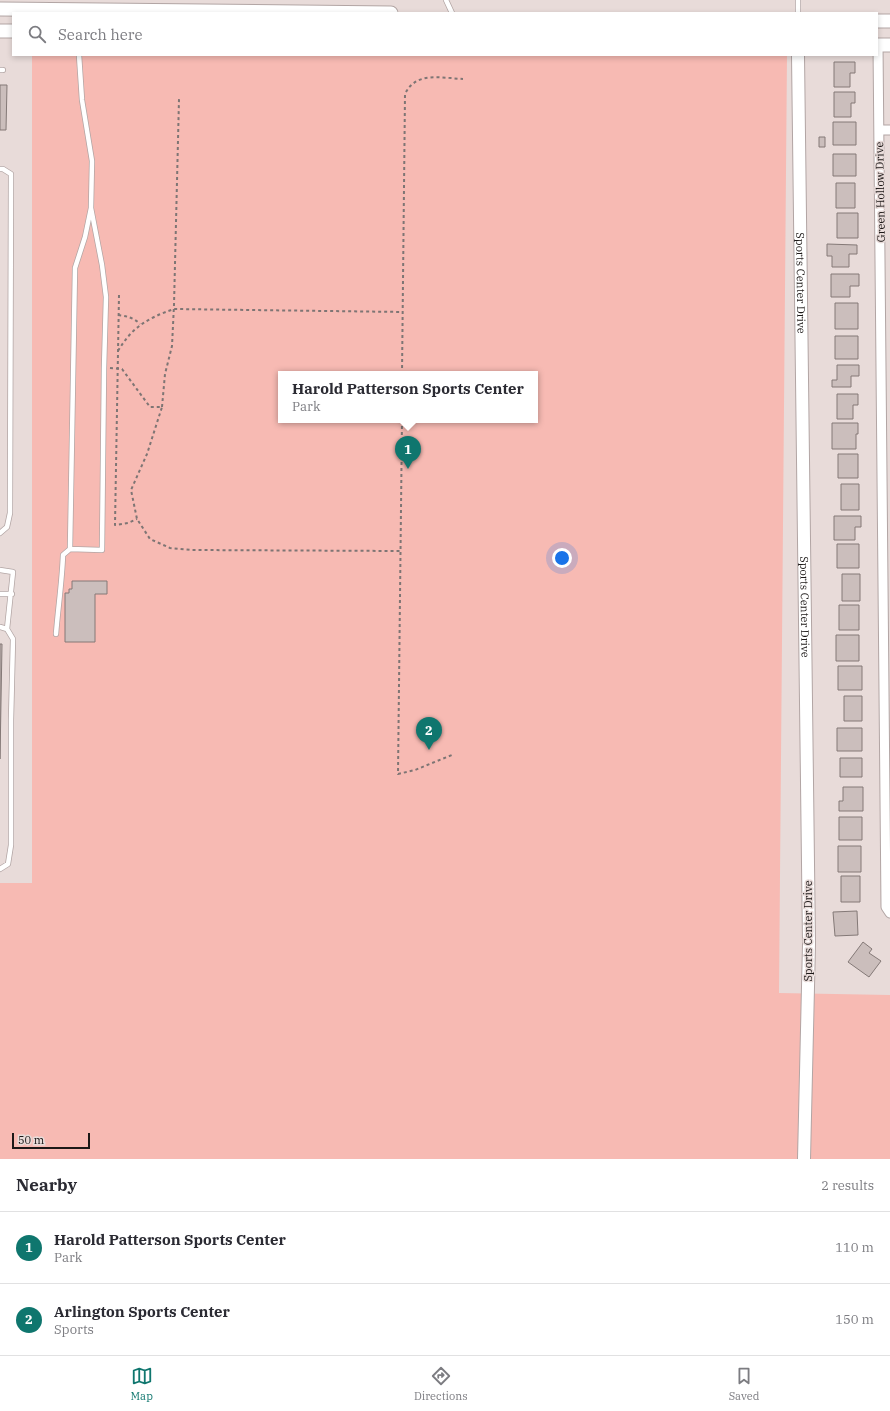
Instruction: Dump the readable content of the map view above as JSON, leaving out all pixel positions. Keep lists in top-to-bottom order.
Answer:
{
  "streets": {
    "street": ["Green Hollow Drive", "Sports Center Drive"]
  },
  "scale_bar": "50 m",
  "page": {
    "search": "Search here",
    "popup": ["Harold Patterson Sports Center", "Park"],
    "pins": ["1", "2"],
    "scale": "50 m",
    "heading": ["Nearby", "2 results"],
    "list": [
      {
        "mark": "1",
        "name": "Harold Patterson Sports Center",
        "note": "Park",
        "value": "110 m"
      },
      {
        "mark": "2",
        "name": "Arlington Sports Center",
        "note": "Sports",
        "value": "150 m"
      }
    ],
    "nav": ["Map", "Directions", "Saved"]
  }
}
